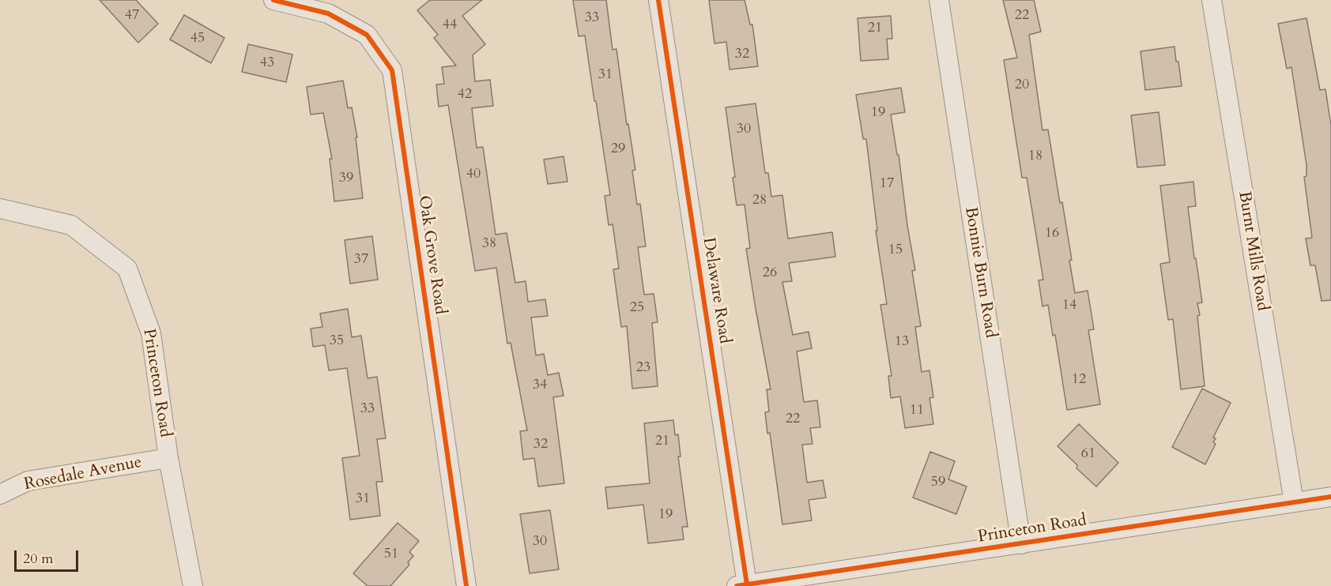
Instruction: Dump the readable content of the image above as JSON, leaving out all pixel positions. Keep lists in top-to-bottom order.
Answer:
{
  "streets": {
    "street": [
      "Burnt Mills Road",
      "Oak Grove Road",
      "Bonnie Burn Road",
      "Delaware Road",
      "Princeton Road",
      "Rosedale Avenue"
    ]
  },
  "crossings": [
    ["Burnt Mills Road", "Princeton Road"],
    ["Bonnie Burn Road", "Princeton Road"],
    ["Delaware Road", "Princeton Road"],
    ["Princeton Road", "Rosedale Avenue"]
  ],
  "house_numbers": [
    "47",
    "22",
    "33",
    "44",
    "21",
    "45",
    "32",
    "43",
    "31",
    "20",
    "42",
    "19",
    "30",
    "29",
    "18",
    "40",
    "39",
    "17",
    "28",
    "16",
    "38",
    "15",
    "37",
    "26",
    "14",
    "25",
    "35",
    "13",
    "23",
    "12",
    "34",
    "33",
    "11",
    "22",
    "21",
    "32",
    "61",
    "59",
    "31",
    "19",
    "30",
    "51"
  ],
  "scale_bar": "20 m"
}
